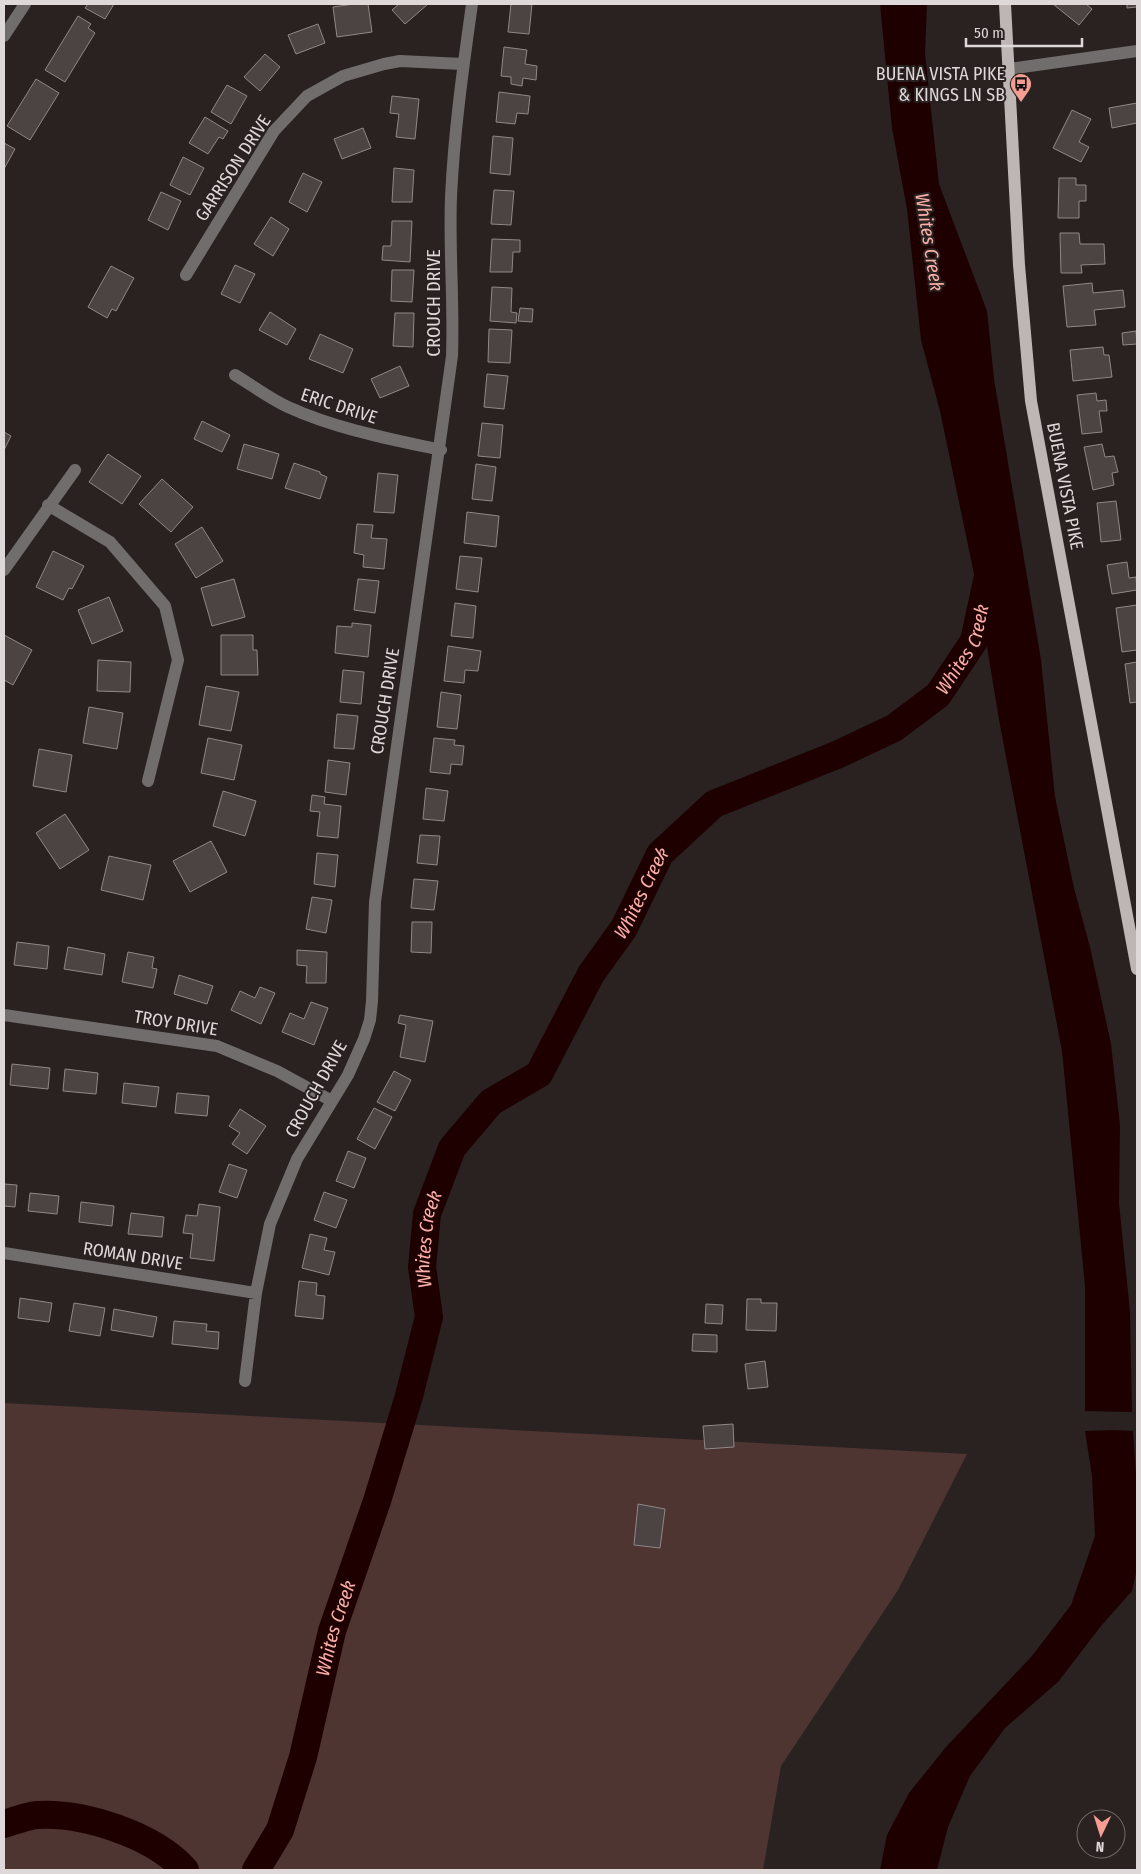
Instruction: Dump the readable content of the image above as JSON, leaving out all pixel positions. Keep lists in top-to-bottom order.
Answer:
{
  "streets": {
    "main road": ["BUENA VISTA PIKE"],
    "street": [
      "GARRISON DRIVE",
      "CROUCH DRIVE",
      "ERIC DRIVE",
      "TROY DRIVE",
      "ROMAN DRIVE"
    ]
  },
  "crossings": [
    ["GARRISON DRIVE", "CROUCH DRIVE"],
    ["CROUCH DRIVE", "ERIC DRIVE"],
    ["CROUCH DRIVE", "TROY DRIVE"],
    ["CROUCH DRIVE", "ROMAN DRIVE"]
  ],
  "water": ["Whites Creek"],
  "places": {
    "bus stop": ["BUENA VISTA PIKE & KINGS LN SB"]
  },
  "scale_bar": "50 m",
  "north": "bottom"
}
